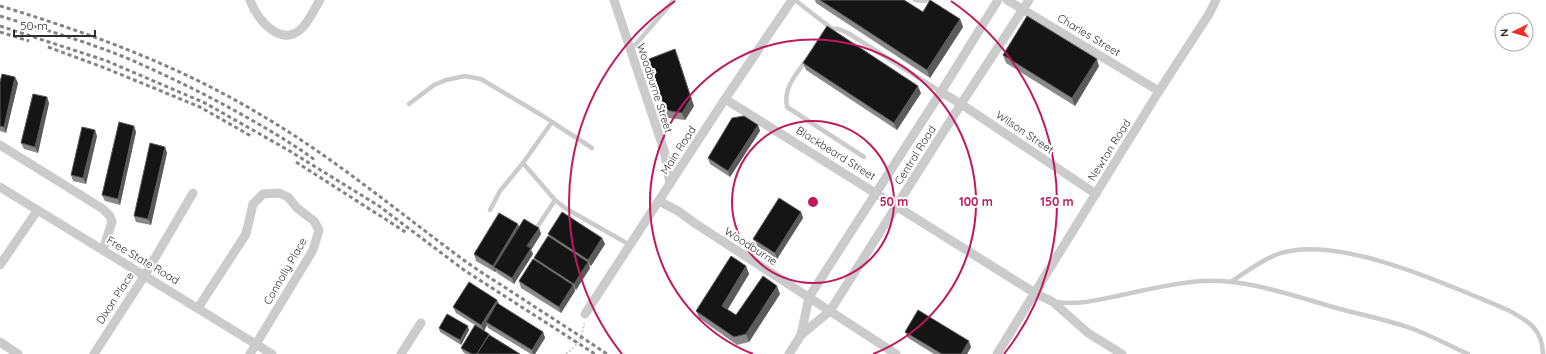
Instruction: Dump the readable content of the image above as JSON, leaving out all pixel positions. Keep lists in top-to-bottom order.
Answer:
{
  "streets": {
    "street": [
      "Charles Street",
      "Woodburne Street",
      "Wilson Street",
      "Main Road",
      "Newton Road",
      "Blackbeard Street",
      "Central Road",
      "Woodburne",
      "Free State Road",
      "Connolly Place",
      "Dixon Place"
    ]
  },
  "crossings": [
    ["Charles Street", "Newton Road"],
    ["Charles Street", "Central Road"],
    ["Woodburne Street", "Main Road"],
    ["Wilson Street", "Newton Road"],
    ["Wilson Street", "Central Road"],
    ["Main Road", "Blackbeard Street"],
    ["Main Road", "Woodburne"],
    ["Newton Road", "Blackbeard Street"],
    ["Blackbeard Street", "Central Road"],
    ["Central Road", "Woodburne"],
    ["Free State Road", "Connolly Place"],
    ["Free State Road", "Dixon Place"]
  ],
  "scale_bar": "50 m",
  "north": "left",
  "rings": ["50 m", "100 m", "150 m"]
}
